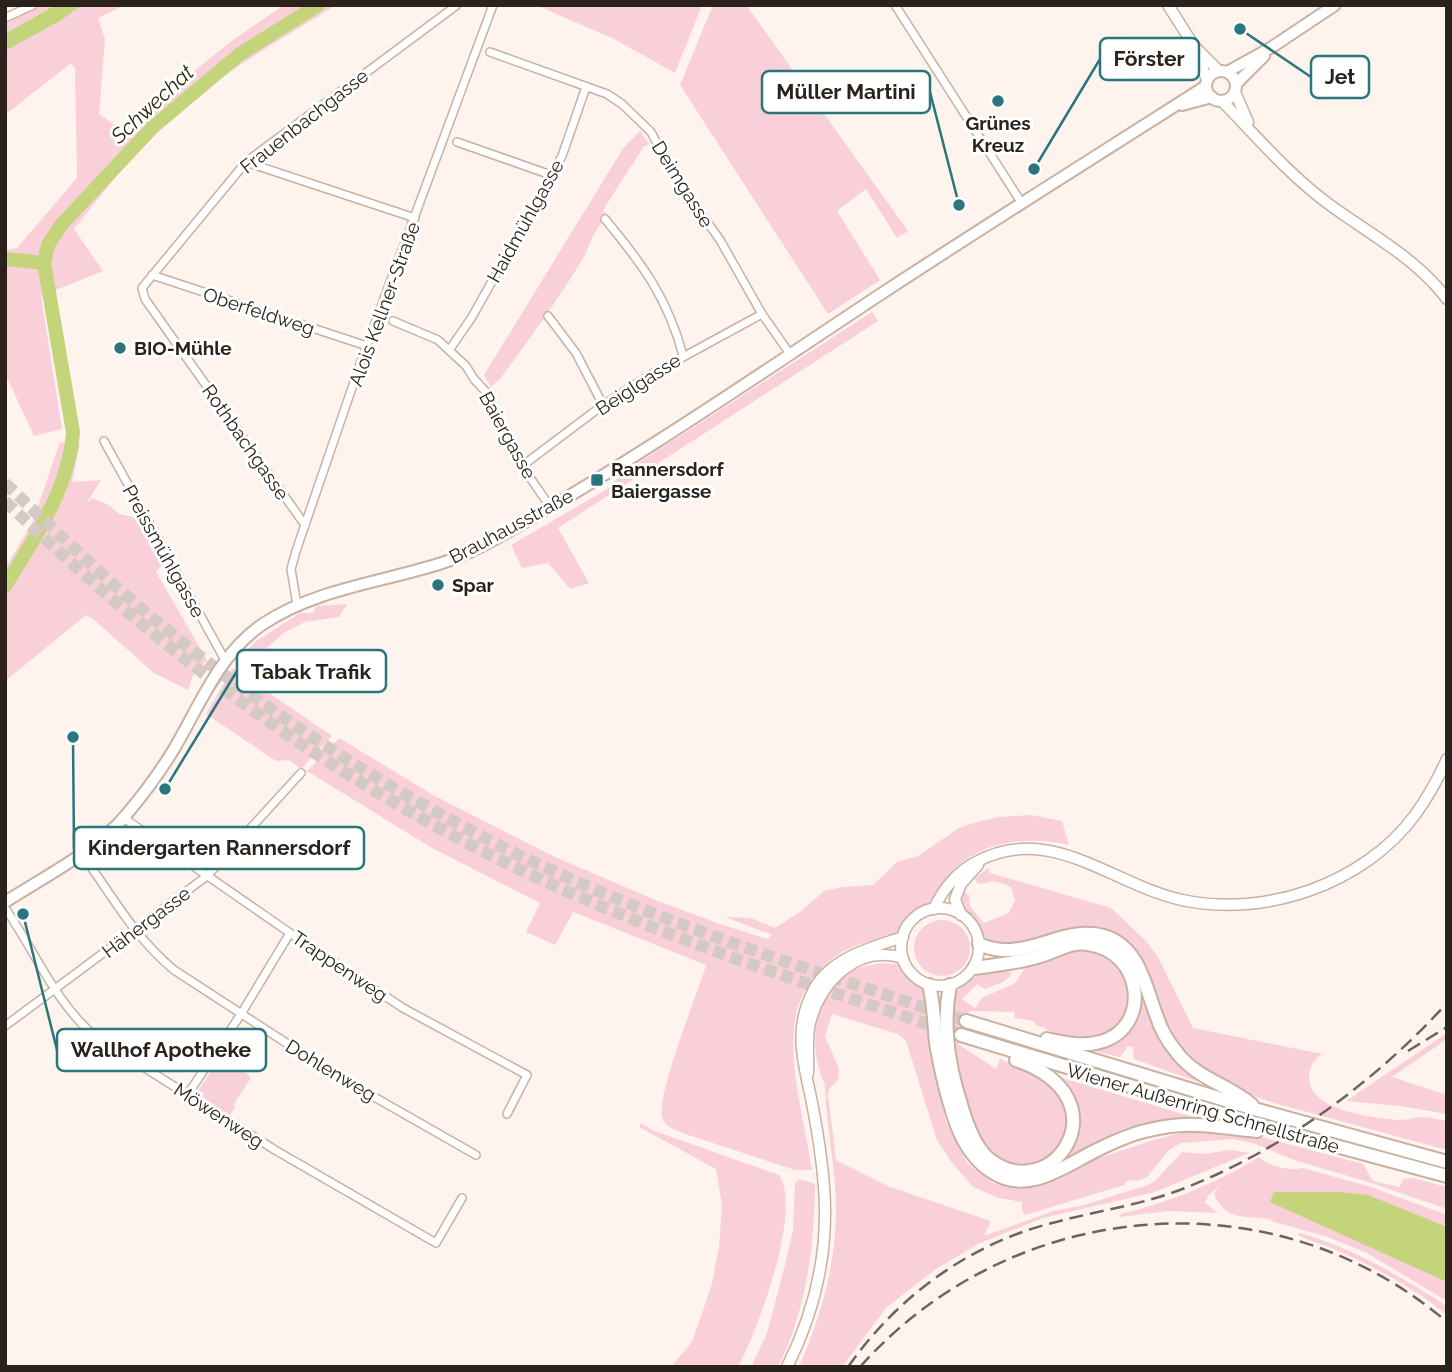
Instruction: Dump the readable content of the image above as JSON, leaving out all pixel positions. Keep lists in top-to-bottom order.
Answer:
{
  "streets": {
    "highway": ["Wiener Außenring Schnellstraße"],
    "main road": ["Brauhausstraße"],
    "street": [
      "Frauenbachgasse",
      "Deimgasse",
      "Haidmühlgasse",
      "Alois Kellner-Straße",
      "Oberfeldweg",
      "Beiglgasse",
      "Baiergasse",
      "Rothbachgasse",
      "Preissmühlgasse",
      "Hähergasse",
      "Trappenweg",
      "Dohlenweg",
      "Möwenweg"
    ]
  },
  "crossings": [
    ["Frauenbachgasse", "Oberfeldweg"],
    ["Frauenbachgasse", "Rothbachgasse"],
    ["Deimgasse", "Haidmühlgasse"],
    ["Deimgasse", "Beiglgasse"],
    ["Deimgasse", "Brauhausstraße"],
    ["Haidmühlgasse", "Baiergasse"],
    ["Alois Kellner-Straße", "Oberfeldweg"],
    ["Alois Kellner-Straße", "Rothbachgasse"],
    ["Alois Kellner-Straße", "Brauhausstraße"],
    ["Beiglgasse", "Baiergasse"],
    ["Baiergasse", "Brauhausstraße"],
    ["Brauhausstraße", "Preissmühlgasse"],
    ["Brauhausstraße", "Trappenweg"],
    ["Brauhausstraße", "Dohlenweg"],
    ["Hähergasse", "Trappenweg"],
    ["Hähergasse", "Dohlenweg"],
    ["Hähergasse", "Möwenweg"]
  ],
  "water": ["Schwechat"],
  "places": {
    "other": [
      "Jet",
      "Grünes Kreuz",
      "Förster",
      "Müller Martini",
      "BIO-Mühle",
      "Spar",
      "Kindergarten Rannersdorf",
      "Tabak Trafik",
      "Wallhof Apotheke"
    ],
    "transit": ["Rannersdorf Baiergasse"]
  }
}
